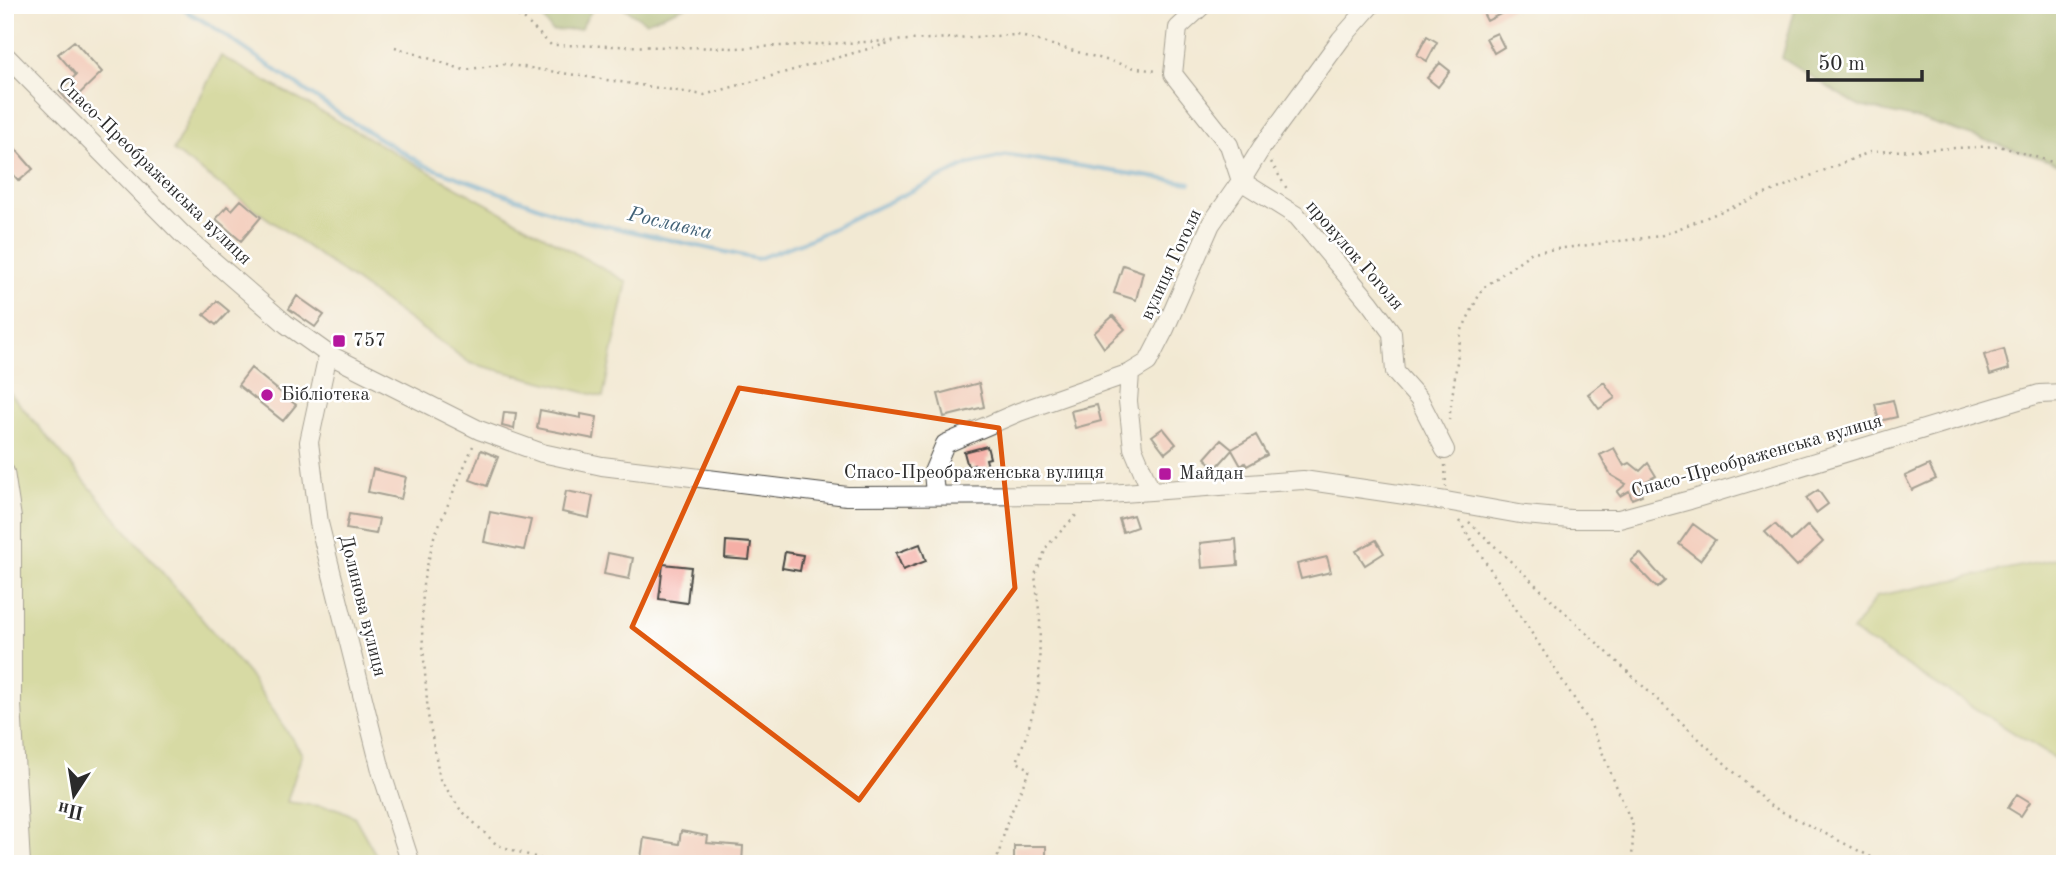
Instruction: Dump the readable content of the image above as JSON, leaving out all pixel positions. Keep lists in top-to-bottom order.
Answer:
{
  "streets": {
    "street": [
      "Спасо-Преображенська вулиця",
      "провулок Гоголя",
      "вулиця Гоголя",
      "Долинова вулиця"
    ]
  },
  "crossings": [
    ["Спасо-Преображенська вулиця", "Долинова вулиця"],
    ["провулок Гоголя", "вулиця Гоголя"]
  ],
  "water": ["Рославка"],
  "places": {
    "transit": ["757", "Майдан"],
    "other": ["Бібліотека"]
  },
  "scale_bar": "50 m",
  "north": "bottom"
}
